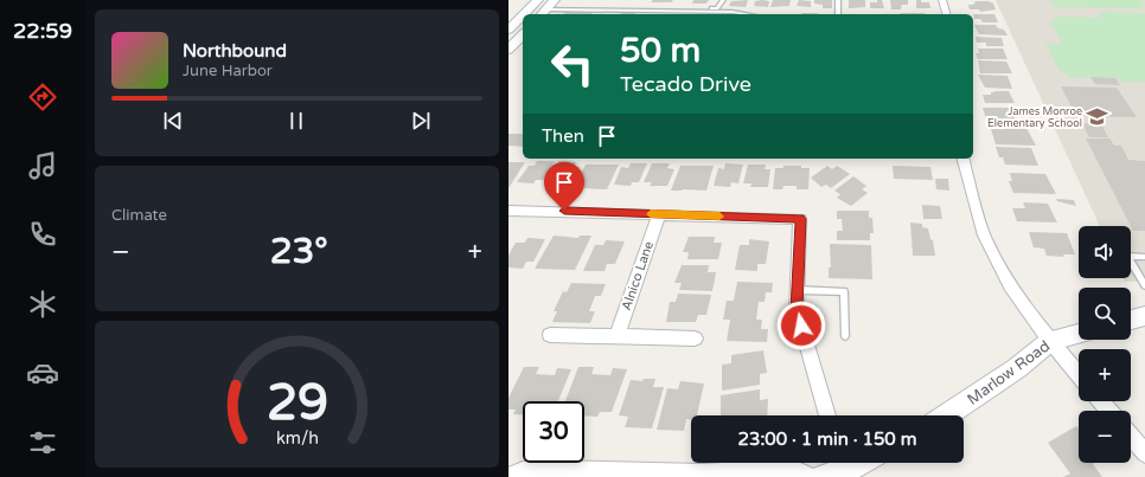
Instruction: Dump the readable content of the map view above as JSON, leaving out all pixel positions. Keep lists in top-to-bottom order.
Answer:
{
  "streets": {
    "main road": ["Marlow Road"],
    "street": ["Alnico Lane"]
  },
  "places": {
    "school or university": ["James Monroe Elementary School"]
  },
  "page": {
    "tabs": "22:59",
    "turn": ["50 m", "Tecado Drive"],
    "song": ["Northbound", "June Harbor"],
    "then": "Then",
    "tile": "Climate",
    "map_buttons": ["+", "−"],
    "heat": ["−", "23°", "+"],
    "limit": "30",
    "trip": "23:00 · 1 min · 150 m",
    "gauge": ["29", "km/h"]
  }
}
